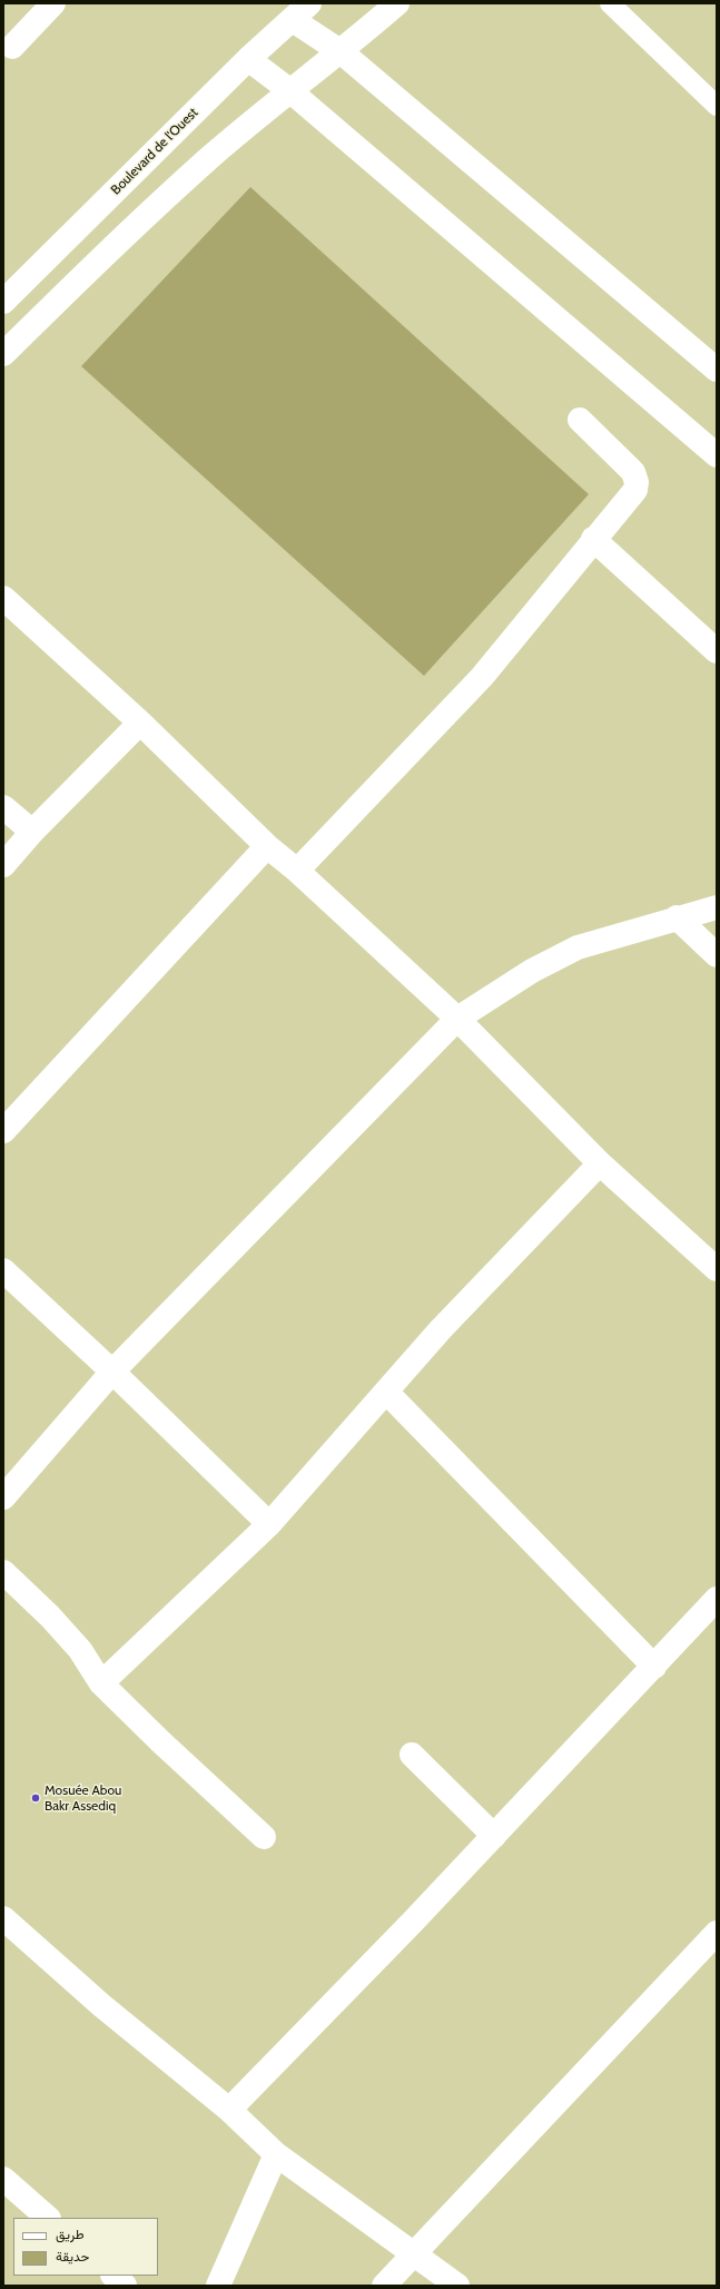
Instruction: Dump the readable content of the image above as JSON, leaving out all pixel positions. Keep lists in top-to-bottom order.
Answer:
{
  "streets": {
    "street": ["Boulevard de l'Ouest"]
  },
  "places": ["Mosuée Abou Bakr Assediq"],
  "legend": ["طريق", "حديقة"]
}
